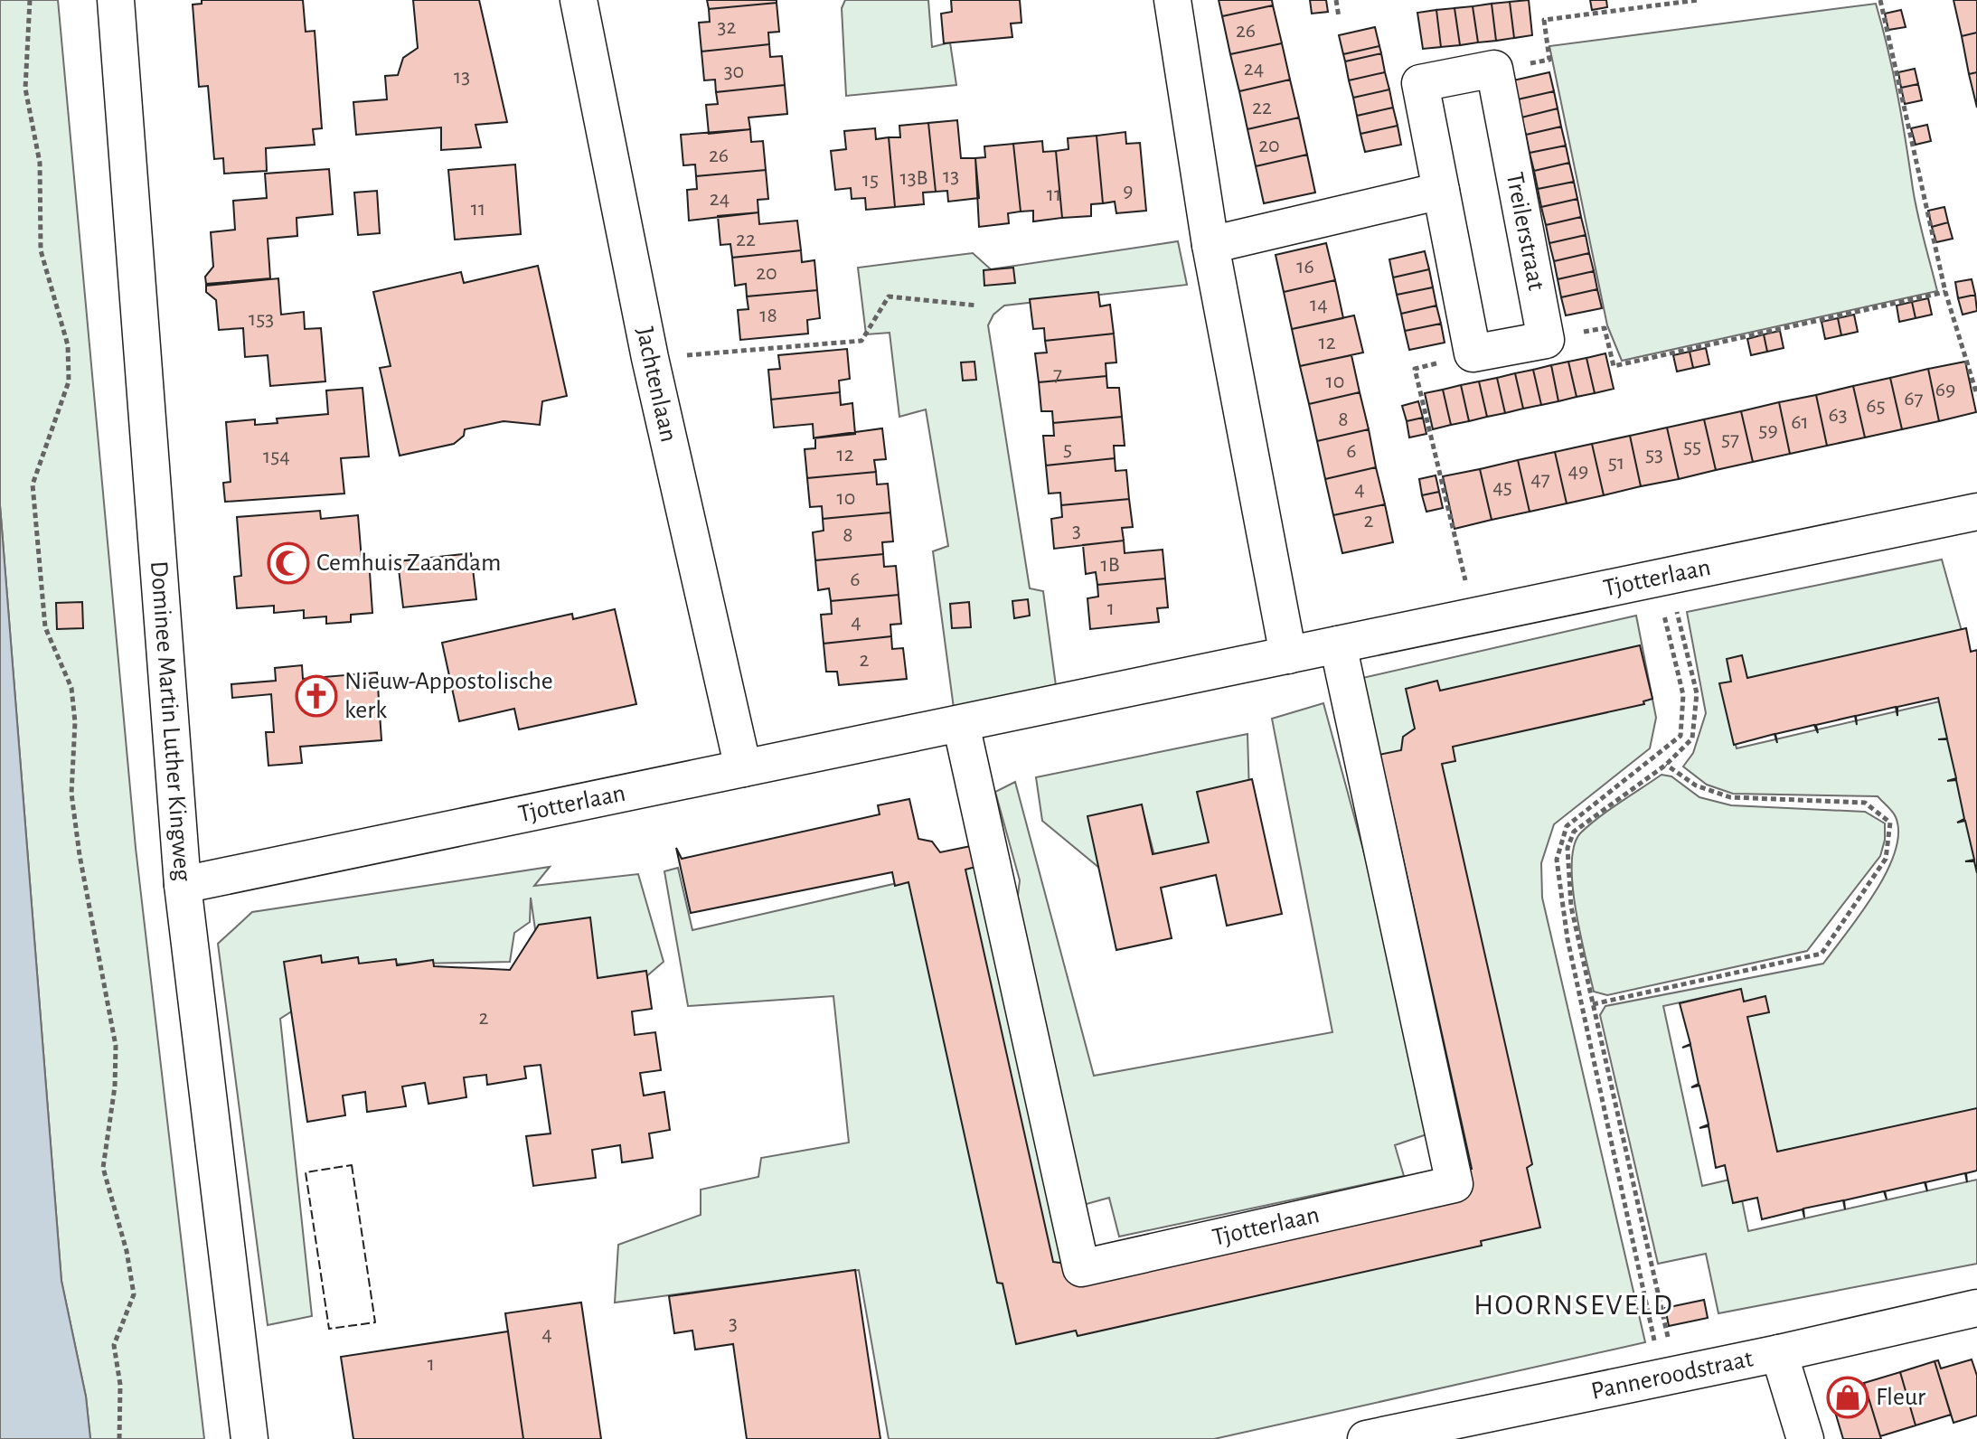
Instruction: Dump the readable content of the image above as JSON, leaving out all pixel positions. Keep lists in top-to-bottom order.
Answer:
{
  "streets": {
    "street": [
      "Treilerstraat",
      "Jachtenlaan",
      "Tjotterlaan",
      "Dominee Martin Luther Kingweg",
      "Panneroodstraat"
    ]
  },
  "crossings": [
    ["Jachtenlaan", "Tjotterlaan"],
    ["Tjotterlaan", "Dominee Martin Luther Kingweg"]
  ],
  "districts": ["HOORNSEVELD"],
  "places": {
    "mosque": ["Cemhuis Zaandam"],
    "church": ["Nieuw-Appostolische kerk"],
    "shop": ["Fleur"]
  },
  "house_numbers": [
    "32",
    "26",
    "24",
    "30",
    "13",
    "22",
    "20",
    "26",
    "13",
    "13B",
    "15",
    "9",
    "11",
    "24",
    "11",
    "22",
    "16",
    "20",
    "14",
    "18",
    "153",
    "12",
    "7",
    "10",
    "69",
    "67",
    "65",
    "63",
    "8",
    "61",
    "59",
    "57",
    "55",
    "5",
    "6",
    "12",
    "53",
    "154",
    "51",
    "49",
    "47",
    "45",
    "4",
    "10",
    "2",
    "3",
    "8",
    "1B",
    "6",
    "1",
    "4",
    "2",
    "2",
    "3",
    "4",
    "1"
  ]
}
